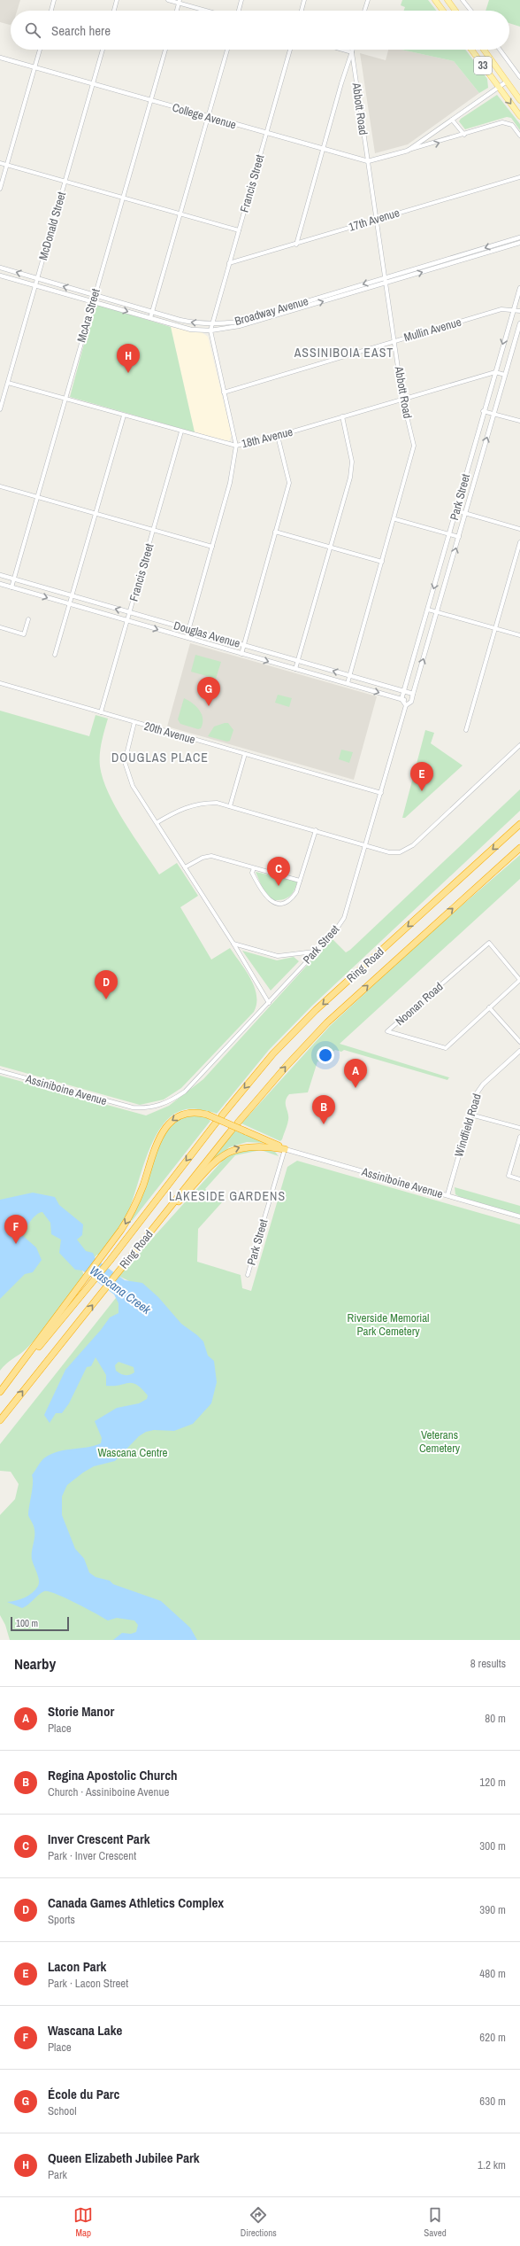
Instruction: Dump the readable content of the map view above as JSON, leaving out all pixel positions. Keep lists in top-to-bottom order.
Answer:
{
  "streets": {
    "highway": ["Ring Road"],
    "main road": ["33"],
    "street": [
      "Abbott Road",
      "College Avenue",
      "Francis Street",
      "17th Avenue",
      "McDonald Street",
      "Broadway Avenue",
      "McAra Street",
      "Mullin Avenue",
      "18th Avenue",
      "Park Street",
      "Douglas Avenue",
      "20th Avenue",
      "Noonan Road",
      "Assiniboine Avenue",
      "Windfield Road"
    ]
  },
  "crossings": [
    ["33", "College Avenue"],
    ["Abbott Road", "College Avenue"],
    ["Abbott Road", "17th Avenue"],
    ["Abbott Road", "Broadway Avenue"],
    ["Abbott Road", "Mullin Avenue"],
    ["Abbott Road", "18th Avenue"],
    ["Abbott Road", "Douglas Avenue"],
    ["College Avenue", "Francis Street"],
    ["College Avenue", "McDonald Street"],
    ["College Avenue", "McAra Street"],
    ["Francis Street", "17th Avenue"],
    ["Francis Street", "Broadway Avenue"],
    ["Francis Street", "18th Avenue"],
    ["Francis Street", "Douglas Avenue"],
    ["Francis Street", "20th Avenue"],
    ["McDonald Street", "Broadway Avenue"],
    ["McDonald Street", "18th Avenue"],
    ["Broadway Avenue", "McAra Street"],
    ["McAra Street", "18th Avenue"],
    ["McAra Street", "Douglas Avenue"],
    ["Mullin Avenue", "Park Street"],
    ["18th Avenue", "Park Street"],
    ["Park Street", "Douglas Avenue"],
    ["Park Street", "20th Avenue"],
    ["Park Street", "Assiniboine Avenue"],
    ["Assiniboine Avenue", "Windfield Road"]
  ],
  "districts": ["ASSINIBOIA EAST", "DOUGLAS PLACE", "LAKESIDE GARDENS"],
  "water": ["Wascana Creek"],
  "parks": ["Riverside Memorial Park Cemetery", "Veterans Cemetery", "Wascana Centre"],
  "scale_bar": "100 m",
  "page": {
    "search": "Search here",
    "pins": [
      "H",
      "G",
      "E",
      "C",
      "D",
      "A",
      "B",
      "F"
    ],
    "scale": "100 m",
    "heading": ["Nearby", "8 results"],
    "list": [
      {
        "mark": "A",
        "name": "Storie Manor",
        "note": "Place",
        "value": "80 m"
      },
      {
        "mark": "B",
        "name": "Regina Apostolic Church",
        "note": "Church · Assiniboine Avenue",
        "value": "120 m"
      },
      {
        "mark": "C",
        "name": "Inver Crescent Park",
        "note": "Park · Inver Crescent",
        "value": "300 m"
      },
      {
        "mark": "D",
        "name": "Canada Games Athletics Complex",
        "note": "Sports",
        "value": "390 m"
      },
      {
        "mark": "E",
        "name": "Lacon Park",
        "note": "Park · Lacon Street",
        "value": "480 m"
      },
      {
        "mark": "F",
        "name": "Wascana Lake",
        "note": "Place",
        "value": "620 m"
      },
      {
        "mark": "G",
        "name": "École du Parc",
        "note": "School",
        "value": "630 m"
      },
      {
        "mark": "H",
        "name": "Queen Elizabeth Jubilee Park",
        "note": "Park",
        "value": "1.2 km"
      }
    ],
    "nav": ["Map", "Directions", "Saved"]
  }
}
